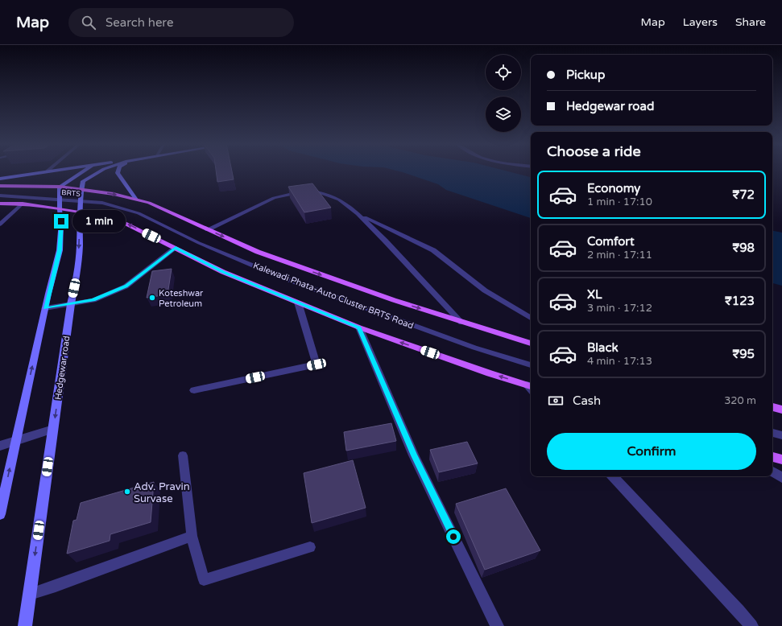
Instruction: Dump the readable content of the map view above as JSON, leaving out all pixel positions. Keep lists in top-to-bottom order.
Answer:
{
  "streets": {
    "main road": ["Hedgewar road"],
    "lane": ["BRTS", "Kalewadi Phata-Auto Cluster BRTS Road"]
  },
  "crossings": [
    ["BRTS", "Kalewadi Phata-Auto Cluster BRTS Road"],
    ["BRTS", "Hedgewar road"]
  ],
  "places": ["Koteshwar Petroleum", "Adv. Pravin Survase"],
  "page": {
    "header": "Map",
    "search": "Search here",
    "nav": ["Map", "Layers", "Share"],
    "banner": ["Pickup", "Hedgewar road"],
    "heading": "Choose a ride",
    "list": [
      {
        "name": "Economy",
        "note": "1 min · 17:10",
        "value": "₹72"
      },
      {
        "name": "Comfort",
        "note": "2 min · 17:11",
        "value": "₹98"
      },
      {
        "name": "XL",
        "note": "3 min · 17:12",
        "value": "₹123"
      },
      {
        "name": "Black",
        "note": "4 min · 17:13",
        "value": "₹95"
      }
    ],
    "bubble": "1 min",
    "pay": ["Cash", "320 m"],
    "buttons": "Confirm"
  }
}
